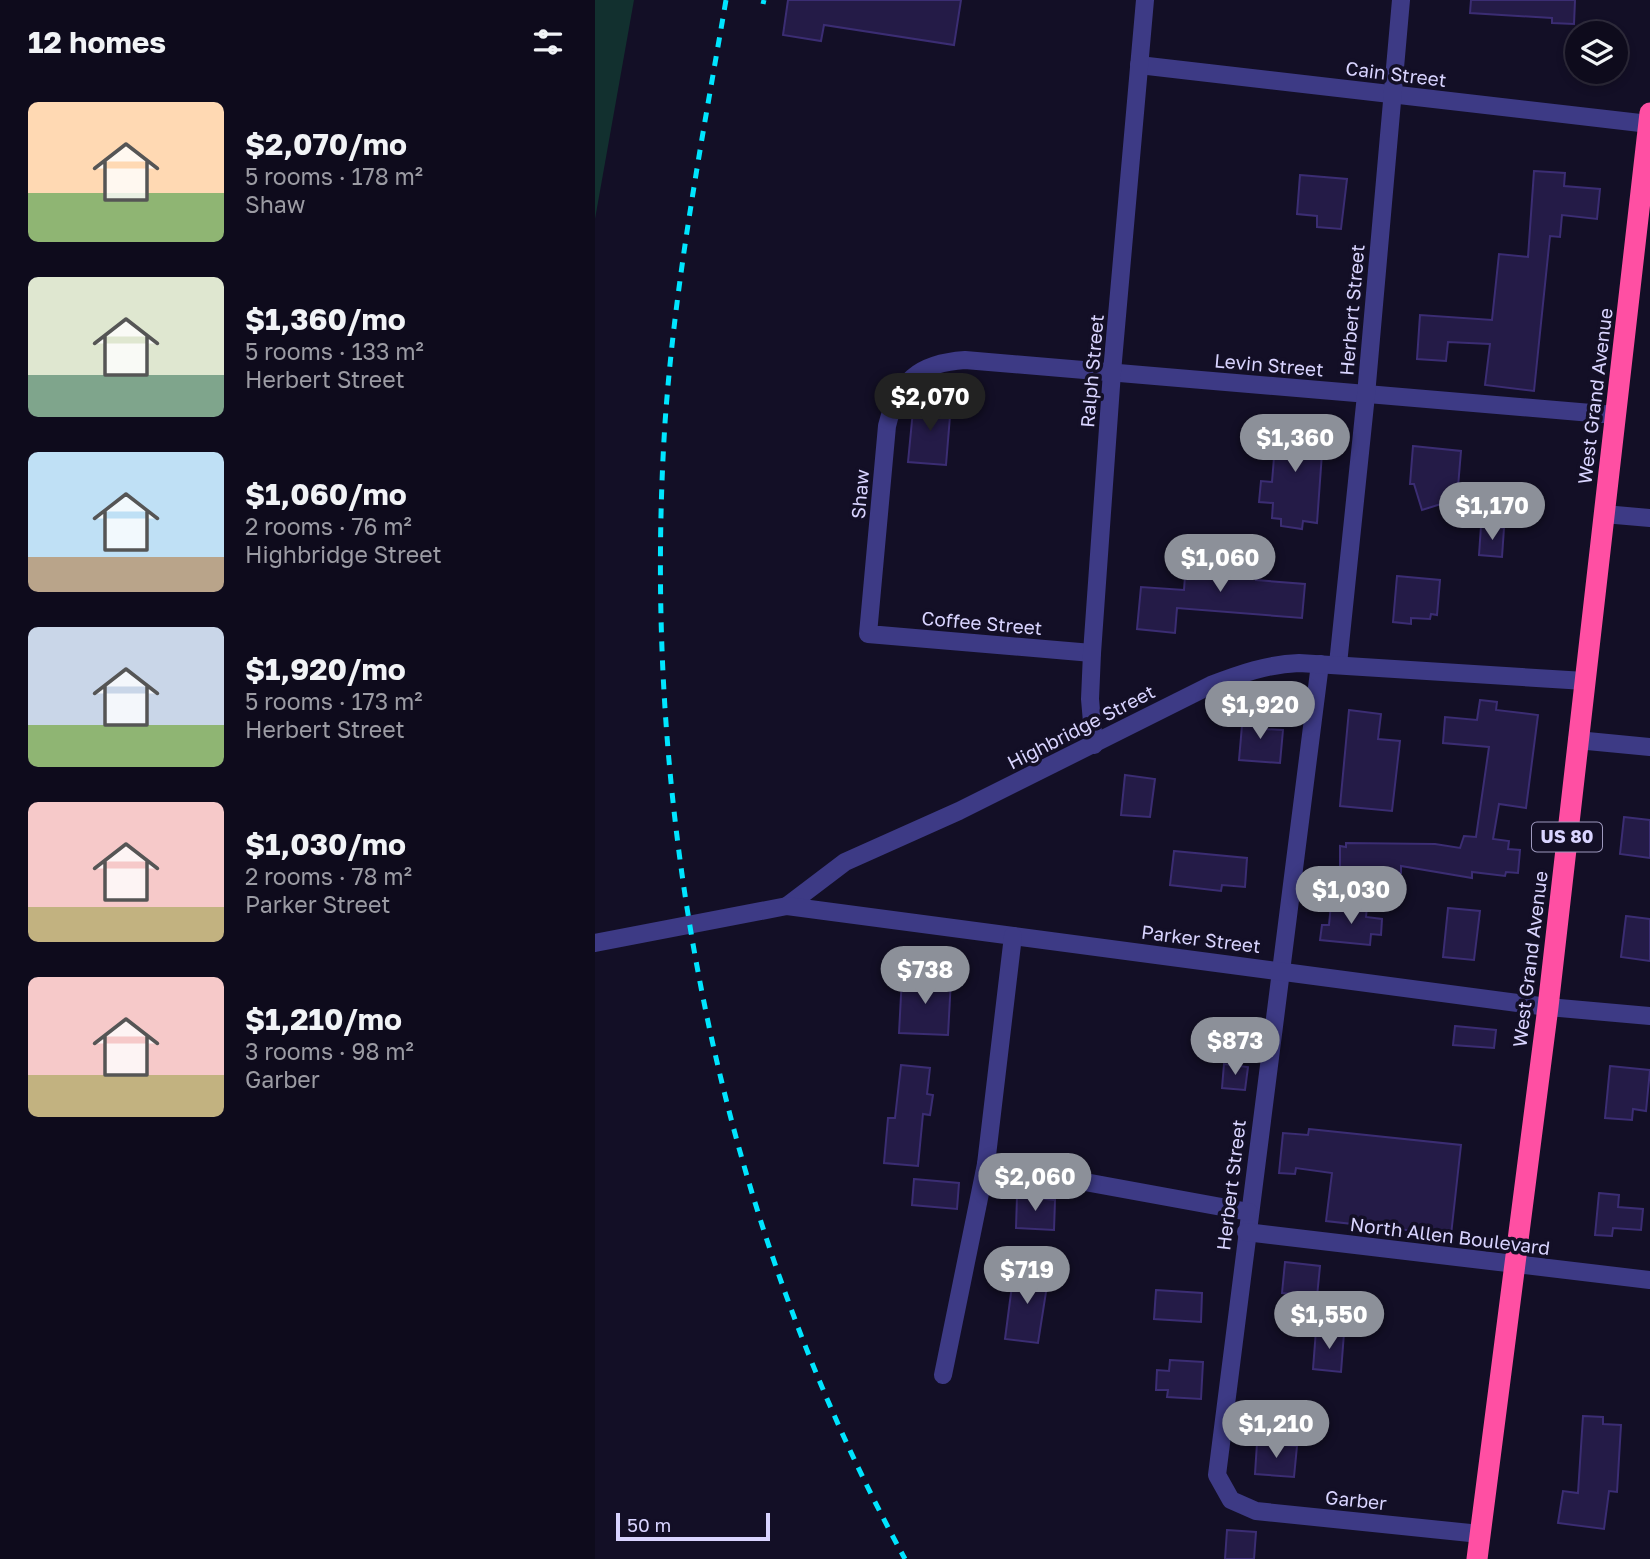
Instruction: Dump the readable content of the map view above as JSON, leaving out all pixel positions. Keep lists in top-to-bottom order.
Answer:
{
  "streets": {
    "highway": ["West Grand Avenue", "US 80"],
    "street": [
      "Cain Street",
      "Herbert Street",
      "Levin Street",
      "Ralph Street",
      "Shaw",
      "Coffee Street",
      "Highbridge Street",
      "Parker Street",
      "North Allen Boulevard",
      "Garber"
    ]
  },
  "crossings": [
    ["Cain Street", "Herbert Street"],
    ["Cain Street", "Ralph Street"],
    ["Cain Street", "West Grand Avenue"],
    ["Herbert Street", "Levin Street"],
    ["Herbert Street", "Highbridge Street"],
    ["Herbert Street", "Parker Street"],
    ["Herbert Street", "North Allen Boulevard"],
    ["Herbert Street", "Garber"],
    ["Levin Street", "Ralph Street"],
    ["Levin Street", "West Grand Avenue"],
    ["Levin Street", "Shaw"],
    ["Ralph Street", "Coffee Street"],
    ["Ralph Street", "Highbridge Street"],
    ["West Grand Avenue", "Highbridge Street"],
    ["West Grand Avenue", "Parker Street"],
    ["West Grand Avenue", "North Allen Boulevard"],
    ["West Grand Avenue", "Garber"],
    ["Shaw", "Coffee Street"],
    ["Highbridge Street", "Parker Street"]
  ],
  "scale_bar": "50 m",
  "page": {
    "heading": "12 homes",
    "list": [
      {
        "name": "$2,070/mo",
        "note": "5 rooms · 178 m² · Shaw"
      },
      {
        "name": "$1,360/mo",
        "note": "5 rooms · 133 m² · Herbert Street"
      },
      {
        "name": "$1,060/mo",
        "note": "2 rooms · 76 m² · Highbridge Street"
      },
      {
        "name": "$1,920/mo",
        "note": "5 rooms · 173 m² · Herbert Street"
      },
      {
        "name": "$1,030/mo",
        "note": "2 rooms · 78 m² · Parker Street"
      },
      {
        "name": "$1,210/mo",
        "note": "3 rooms · 98 m² · Garber"
      }
    ],
    "price": [
      "$2,070",
      "$1,360",
      "$1,170",
      "$1,060",
      "$1,920",
      "$1,030",
      "$738",
      "$873",
      "$2,060",
      "$719",
      "$1,550",
      "$1,210"
    ],
    "scale": "50 m"
  }
}
